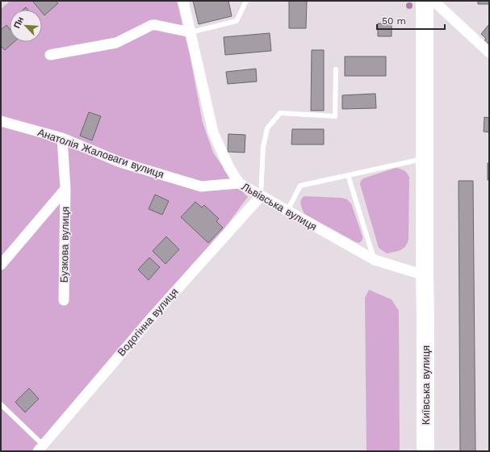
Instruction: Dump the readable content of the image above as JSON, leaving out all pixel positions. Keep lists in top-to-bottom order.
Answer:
{
  "streets": {
    "highway": ["Київська вулиця"],
    "street": [
      "Анатолія Жаловаги вулиця",
      "Львівська вулиця",
      "Бузкова вулиця",
      "Водогінна вулиця"
    ]
  },
  "crossings": [
    ["Анатолія Жаловаги вулиця", "Львівська вулиця"],
    ["Анатолія Жаловаги вулиця", "Бузкова вулиця"],
    ["Львівська вулиця", "Водогінна вулиця"],
    ["Львівська вулиця", "Київська вулиця"]
  ],
  "scale_bar": "50 m",
  "north": "top left"
}
